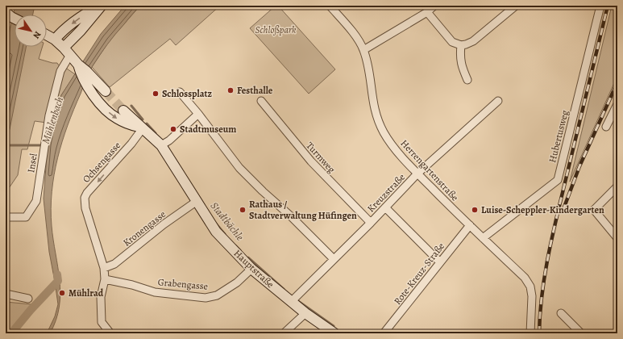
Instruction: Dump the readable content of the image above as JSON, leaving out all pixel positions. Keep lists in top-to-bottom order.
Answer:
{
  "streets": {
    "main road": ["Hauptstraße"],
    "street": [
      "Hubertusweg",
      "Turmweg",
      "Ochsengasse",
      "Insel",
      "Herrengartenstraße",
      "Kreuzstraße",
      "Kronengasse",
      "Rote-Kreuz-Straße",
      "Grabengasse"
    ]
  },
  "crossings": [
    ["Hubertusweg", "Herrengartenstraße"],
    ["Turmweg", "Kreuzstraße"],
    ["Ochsengasse", "Kronengasse"],
    ["Ochsengasse", "Hauptstraße"],
    ["Insel", "Hauptstraße"],
    ["Herrengartenstraße", "Kreuzstraße"],
    ["Herrengartenstraße", "Rote-Kreuz-Straße"],
    ["Kreuzstraße", "Hauptstraße"],
    ["Kronengasse", "Hauptstraße"],
    ["Hauptstraße", "Grabengasse"]
  ],
  "one_way": ["Ochsengasse"],
  "water": ["Mühlenbach", "Stadtbächle"],
  "parks": ["Schloßpark"],
  "places": [
    "Festhalle",
    "Schlossplatz",
    "Stadtmuseum",
    "Rathaus / Stadtverwaltung Hüfingen",
    "Luise-Scheppler-Kindergarten",
    "Mühlrad"
  ],
  "north": "bottom right"
}
